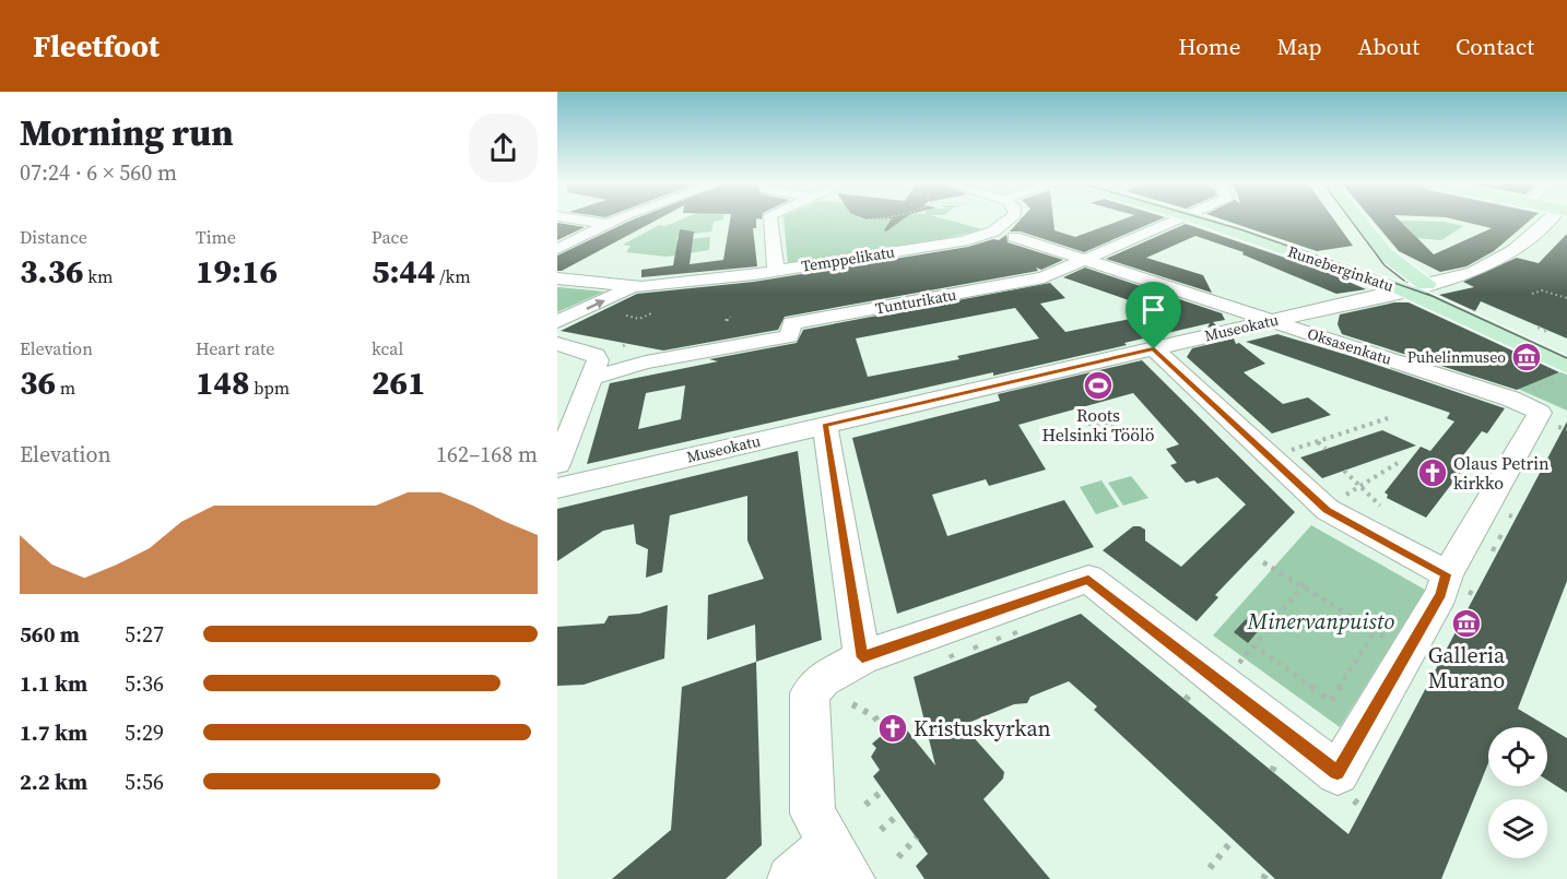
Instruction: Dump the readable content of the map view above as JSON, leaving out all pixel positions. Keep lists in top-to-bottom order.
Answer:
{
  "streets": {
    "main road": ["Runeberginkatu"],
    "street": [
      "Temppelikatu",
      "Tunturikatu",
      "Museokatu",
      "Oksasenkatu"
    ]
  },
  "crossings": [
    ["Runeberginkatu", "Museokatu"],
    ["Tunturikatu", "Oksasenkatu"],
    ["Museokatu", "Oksasenkatu"]
  ],
  "parks": ["Minervanpuisto"],
  "places": {
    "museum": ["Puhelinmuseo", "Galleria Murano"],
    "sports": ["Roots Helsinki Töölö"],
    "church": ["Olaus Petrin kirkko", "Kristuskyrkan"]
  },
  "page": {
    "header": "Fleetfoot",
    "nav": [
      "Home",
      "Map",
      "About",
      "Contact"
    ],
    "heading": ["Morning run", "07:24 · 6 × 560 m"],
    "stats": [
      ["Distance", "3.36 km"],
      ["Time", "19:16"],
      ["Pace", "5:44 /km"],
      ["Elevation", "36 m"],
      ["Heart rate", "148 bpm"],
      ["kcal", "261"]
    ],
    "chart": ["Elevation", "162–168 m"],
    "list": [
      {
        "name": "560 m",
        "note": "5:27"
      },
      {
        "name": "1.1 km",
        "note": "5:36"
      },
      {
        "name": "1.7 km",
        "note": "5:29"
      },
      {
        "name": "2.2 km",
        "note": "5:56"
      }
    ]
  }
}
